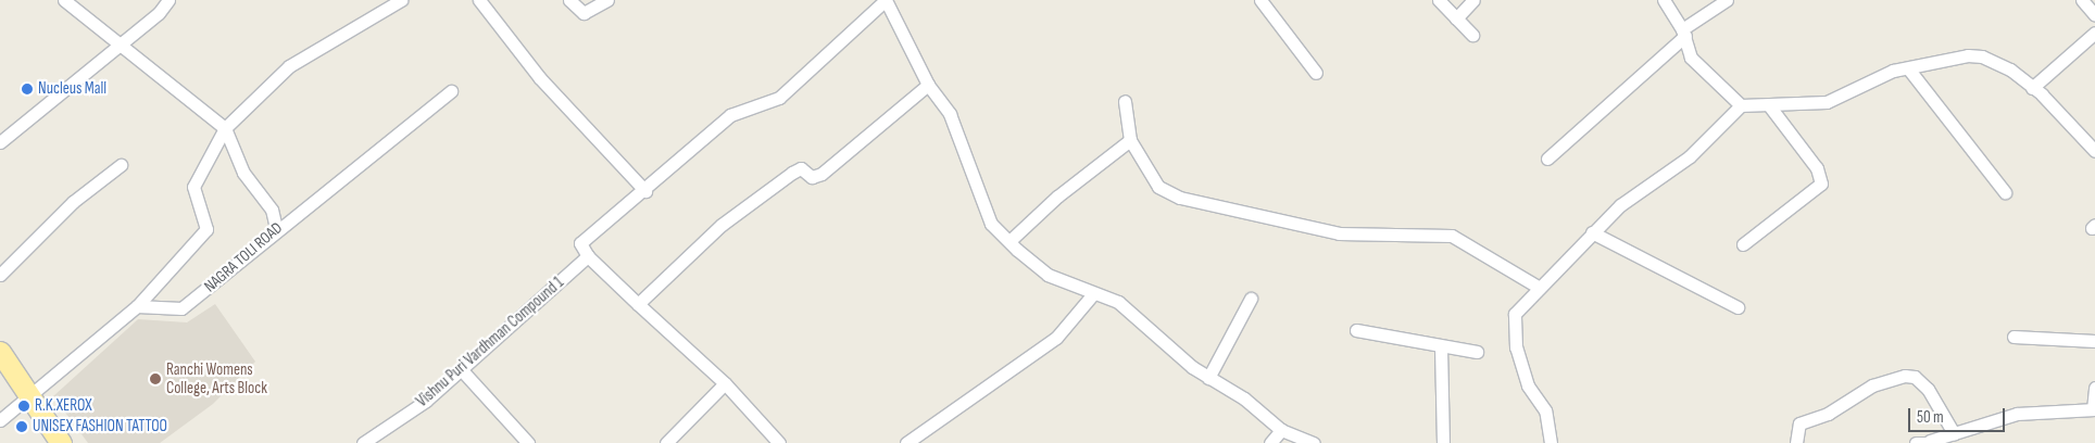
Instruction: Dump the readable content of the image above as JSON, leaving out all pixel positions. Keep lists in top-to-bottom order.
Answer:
{
  "streets": {
    "street": ["NAGRA TOLI ROAD", "Vishnu Puri Vardhman Compound 1"]
  },
  "places": [
    "Nucleus Mall",
    "Ranchi Womens College, Arts Block",
    "R.K.XEROX",
    "UNISEX FASHION TATTOO"
  ],
  "scale_bar": "50 m"
}
